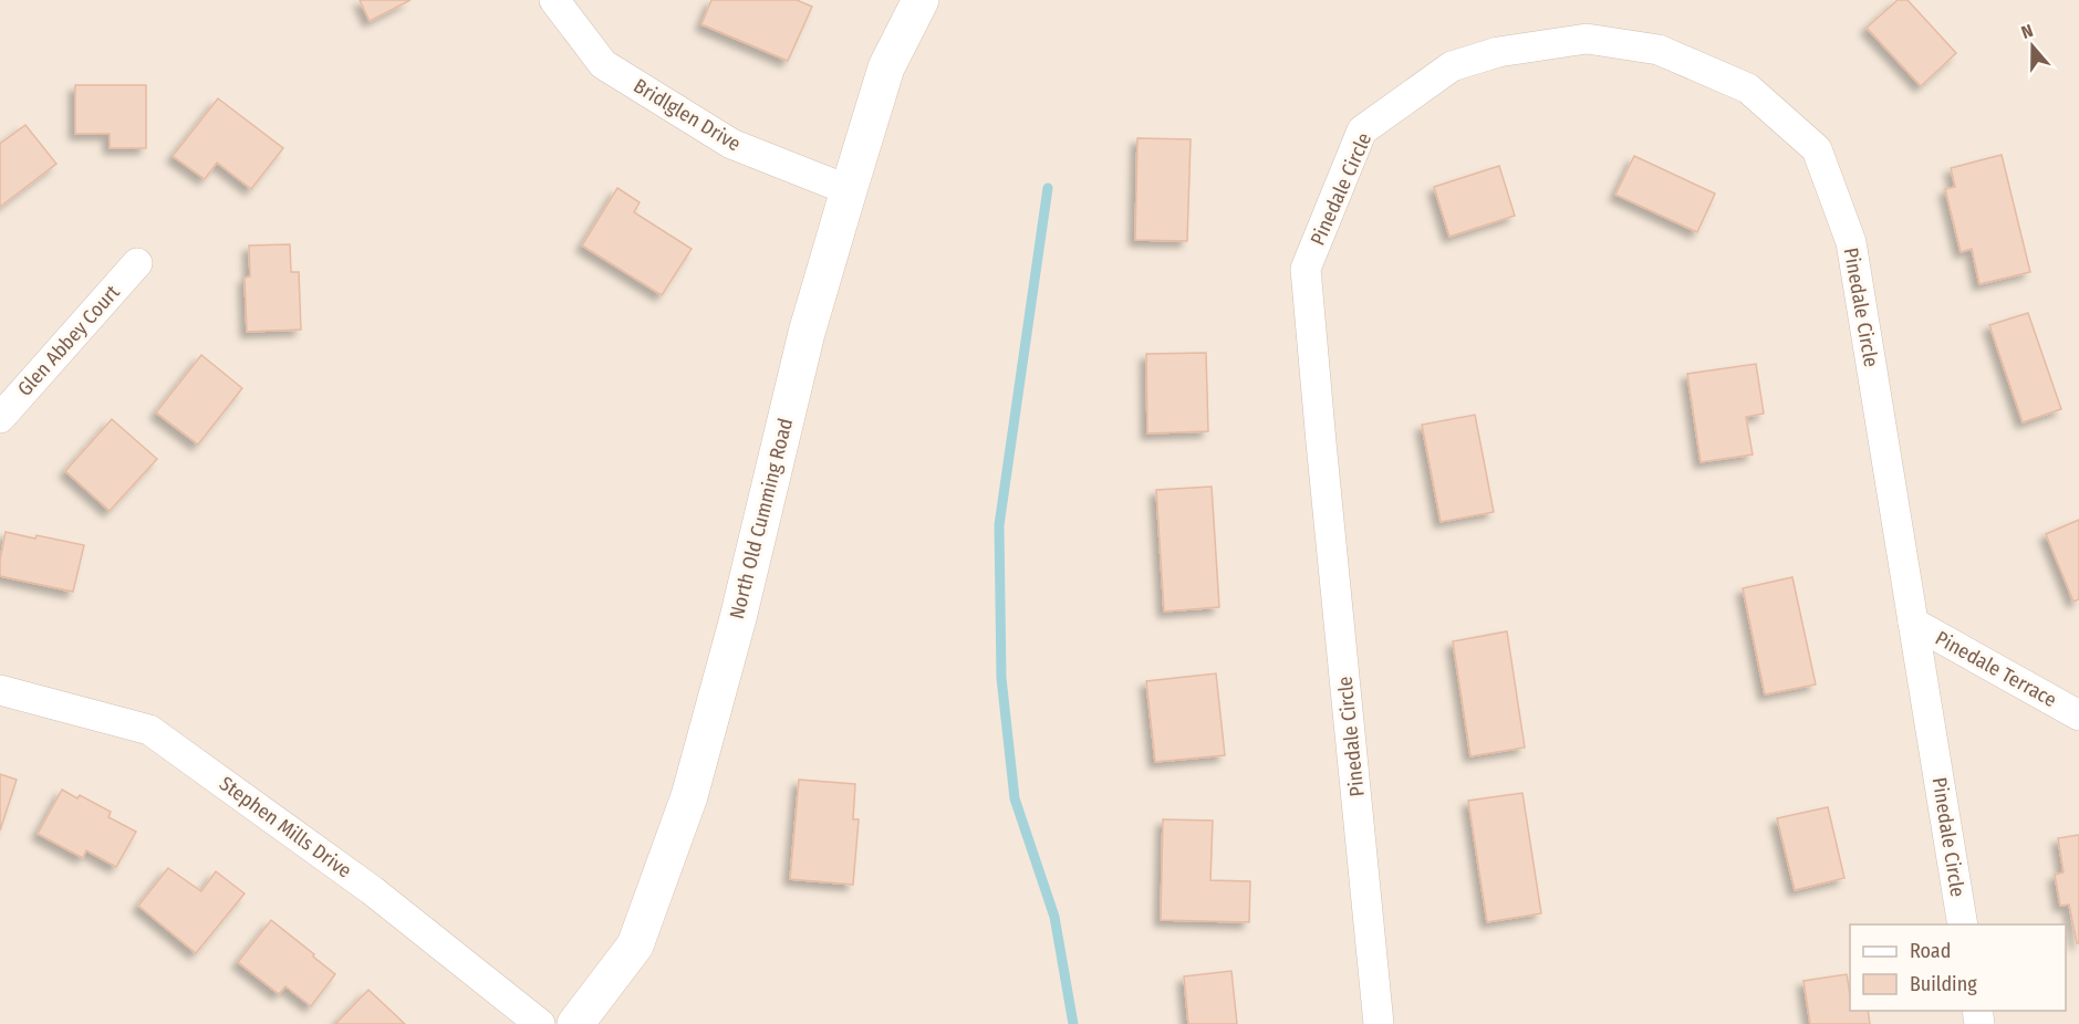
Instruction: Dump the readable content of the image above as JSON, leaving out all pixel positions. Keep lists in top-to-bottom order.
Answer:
{
  "streets": {
    "street": [
      "Bridlglen Drive",
      "Pinedale Circle",
      "Glen Abbey Court",
      "North Old Cumming Road",
      "Pinedale Terrace",
      "Stephen Mills Drive"
    ]
  },
  "crossings": [
    ["Bridlglen Drive", "North Old Cumming Road"],
    ["Pinedale Circle", "Pinedale Terrace"]
  ],
  "legend": ["Road", "Building"],
  "north": "top"
}
